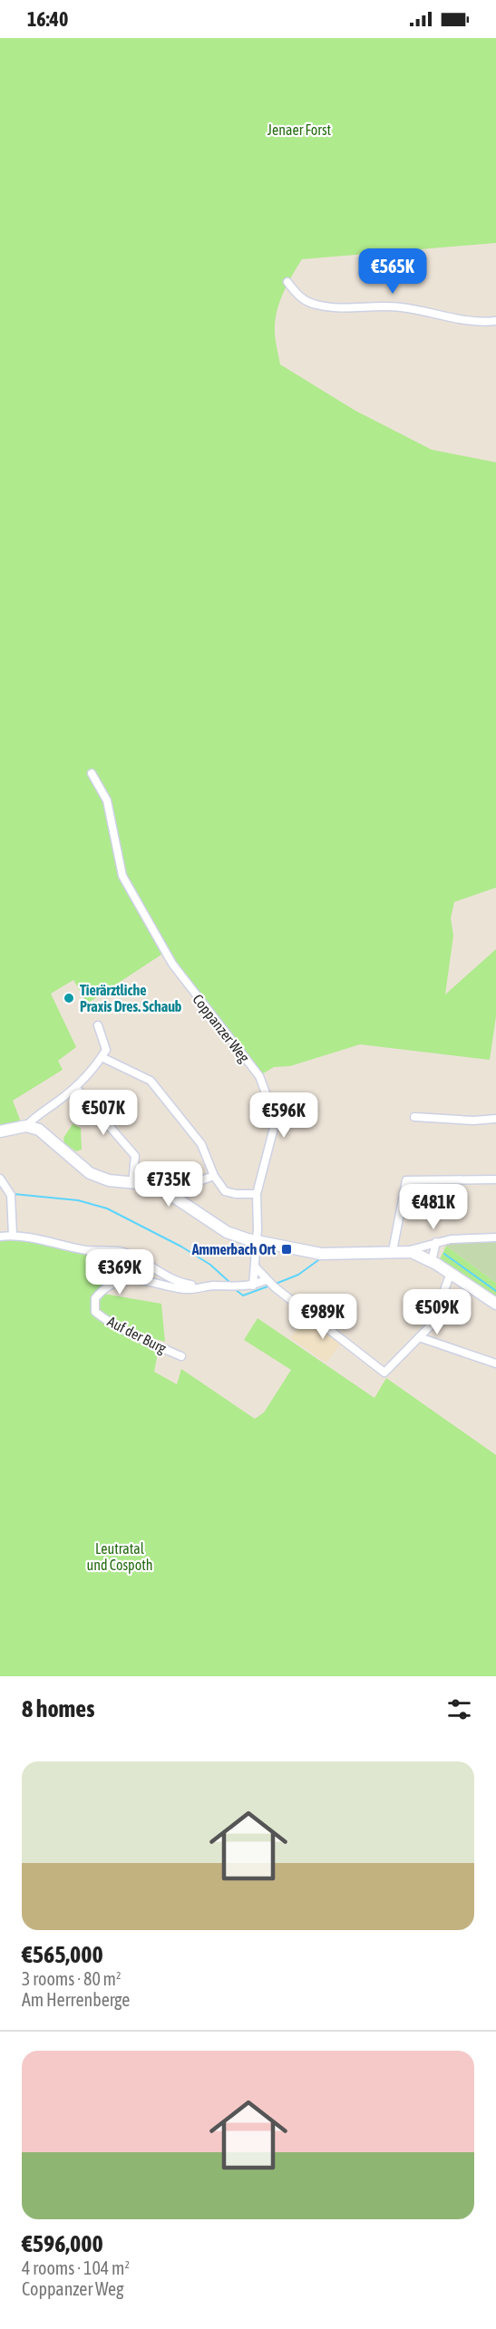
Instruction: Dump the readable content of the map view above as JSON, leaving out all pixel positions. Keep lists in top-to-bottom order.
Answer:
{
  "streets": {
    "street": ["Coppanzer Weg", "Auf der Burg"]
  },
  "parks": ["Jenaer Forst", "Leutratal und Cospoth"],
  "places": {
    "other": ["Tierärztliche Praxis Dres. Schaub"],
    "transit": ["Ammerbach Ort"]
  },
  "page": {
    "status": "16:40",
    "price": [
      "€565K",
      "€507K",
      "€596K",
      "€735K",
      "€481K",
      "€369K",
      "€509K",
      "€989K"
    ],
    "heading": "8 homes",
    "list": [
      {
        "name": "€565,000",
        "note": "3 rooms · 80 m² · Am Herrenberge"
      },
      {
        "name": "€596,000",
        "note": "4 rooms · 104 m² · Coppanzer Weg"
      }
    ]
  }
}
